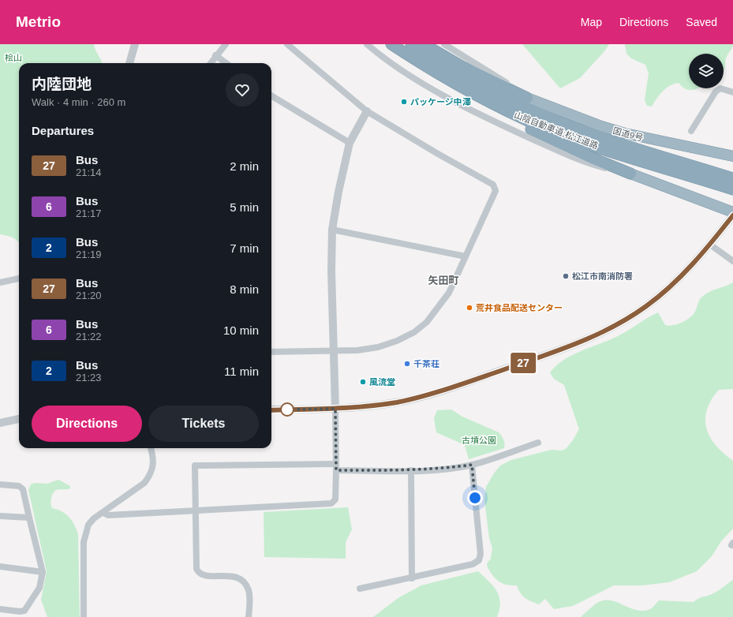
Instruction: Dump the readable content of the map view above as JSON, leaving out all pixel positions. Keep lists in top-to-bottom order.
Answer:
{
  "streets": {
    "highway": ["山陰自動車道;松江道路", "国道9号"]
  },
  "districts": ["矢田町"],
  "parks": ["桧山", "古墳公園"],
  "places": [
    "パッケージ中澤",
    "松江市南消防署",
    "荒井食品配送センター",
    "千茶荘",
    "風流堂"
  ],
  "lines": ["bus line 27"],
  "page": {
    "header": "Metrio",
    "nav": ["Map", "Directions", "Saved"],
    "on_map": "27",
    "heading": [
      ["内陸団地", "Walk · 4 min · 260 m"],
      "Departures"
    ],
    "list": [
      {
        "mark": "27",
        "name": "Bus",
        "note": "21:14",
        "value": "2 min"
      },
      {
        "mark": "6",
        "name": "Bus",
        "note": "21:17",
        "value": "5 min"
      },
      {
        "mark": "2",
        "name": "Bus",
        "note": "21:19",
        "value": "7 min"
      },
      {
        "mark": "27",
        "name": "Bus",
        "note": "21:20",
        "value": "8 min"
      },
      {
        "mark": "6",
        "name": "Bus",
        "note": "21:22",
        "value": "10 min"
      },
      {
        "mark": "2",
        "name": "Bus",
        "note": "21:23",
        "value": "11 min"
      }
    ],
    "buttons": ["Directions", "Tickets"]
  }
}
